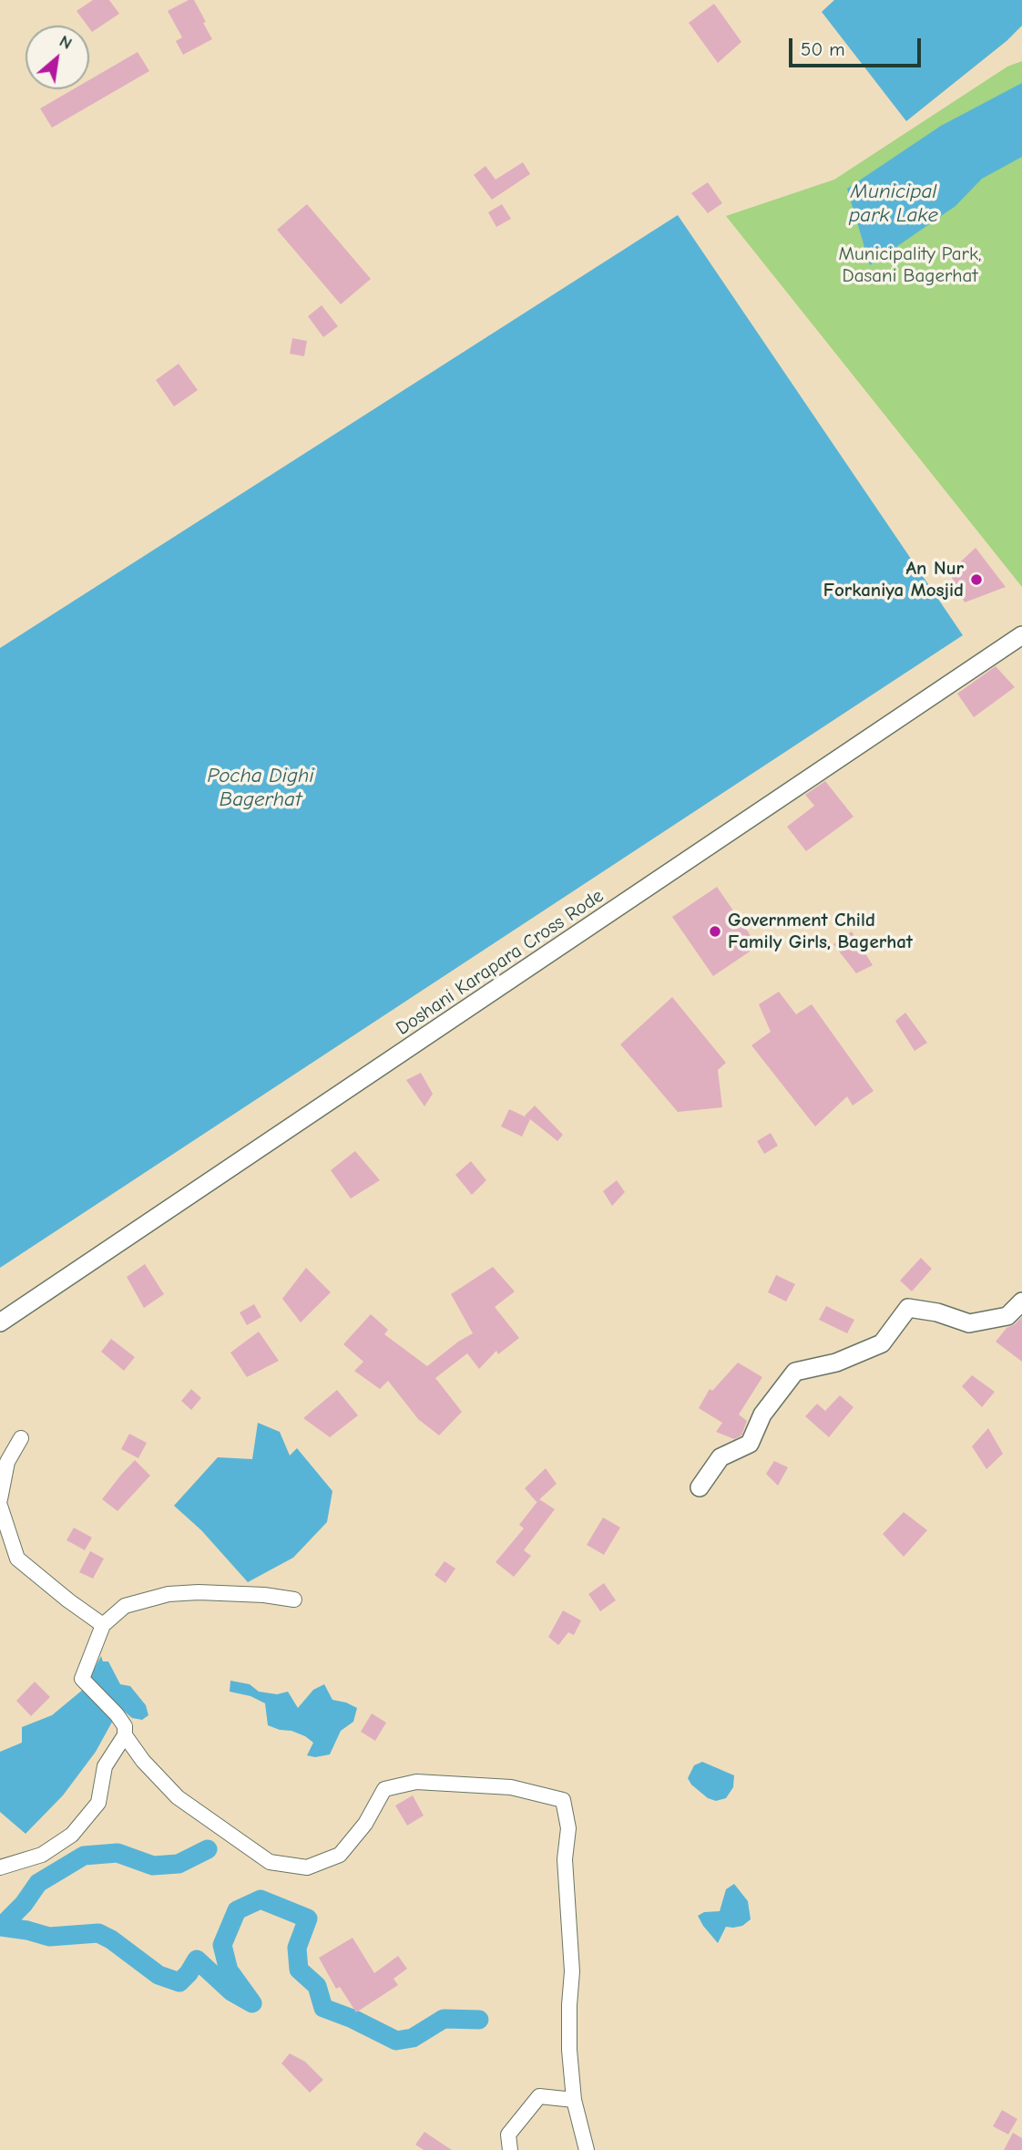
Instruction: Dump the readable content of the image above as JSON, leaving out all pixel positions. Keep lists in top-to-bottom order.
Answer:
{
  "streets": {
    "street": ["Doshani Karapara Cross Rode"]
  },
  "water": ["Municipal park Lake", "Pocha Dighi Bagerhat"],
  "parks": ["Municipality Park, Dasani Bagerhat"],
  "places": ["An Nur Forkaniya Mosjid", "Government Child Family Girls, Bagerhat"],
  "scale_bar": "50 m",
  "north": "top right"
}
